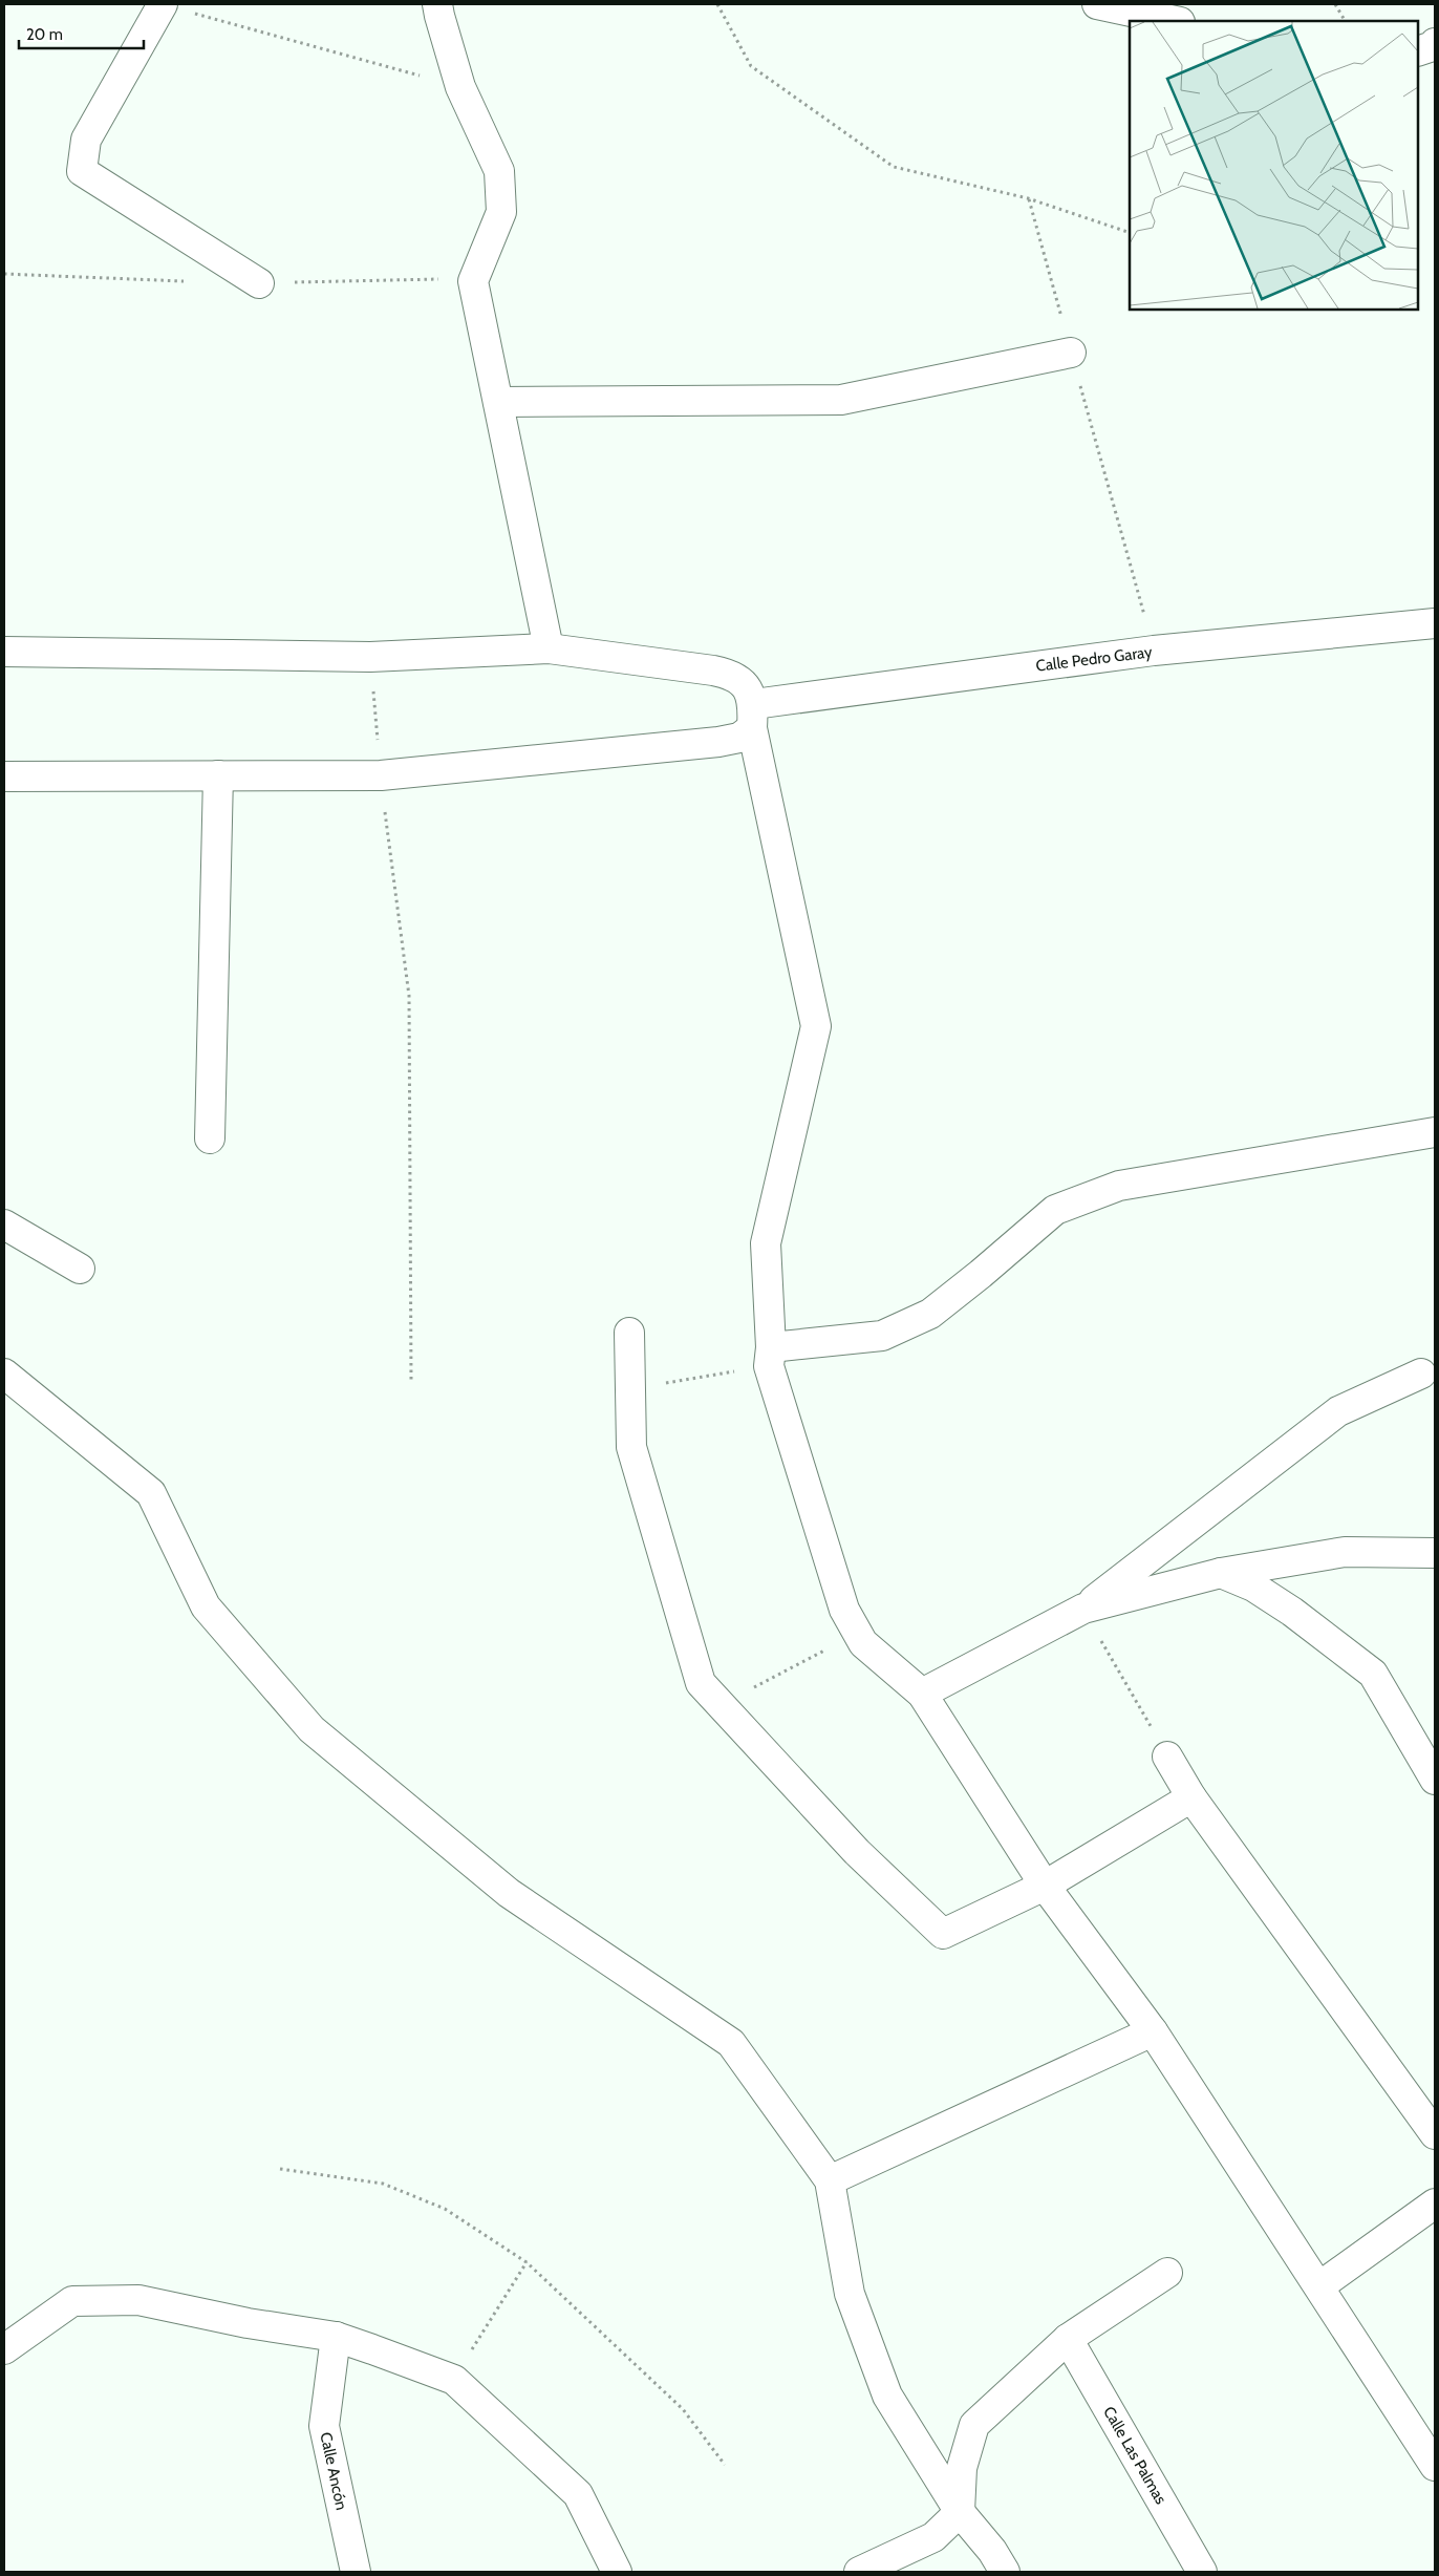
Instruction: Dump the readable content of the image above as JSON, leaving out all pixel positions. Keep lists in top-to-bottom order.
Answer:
{
  "streets": {
    "street": ["Calle Pedro Garay", "Calle Las Palmas", "Calle Ancón"]
  },
  "scale_bar": "20 m"
}
